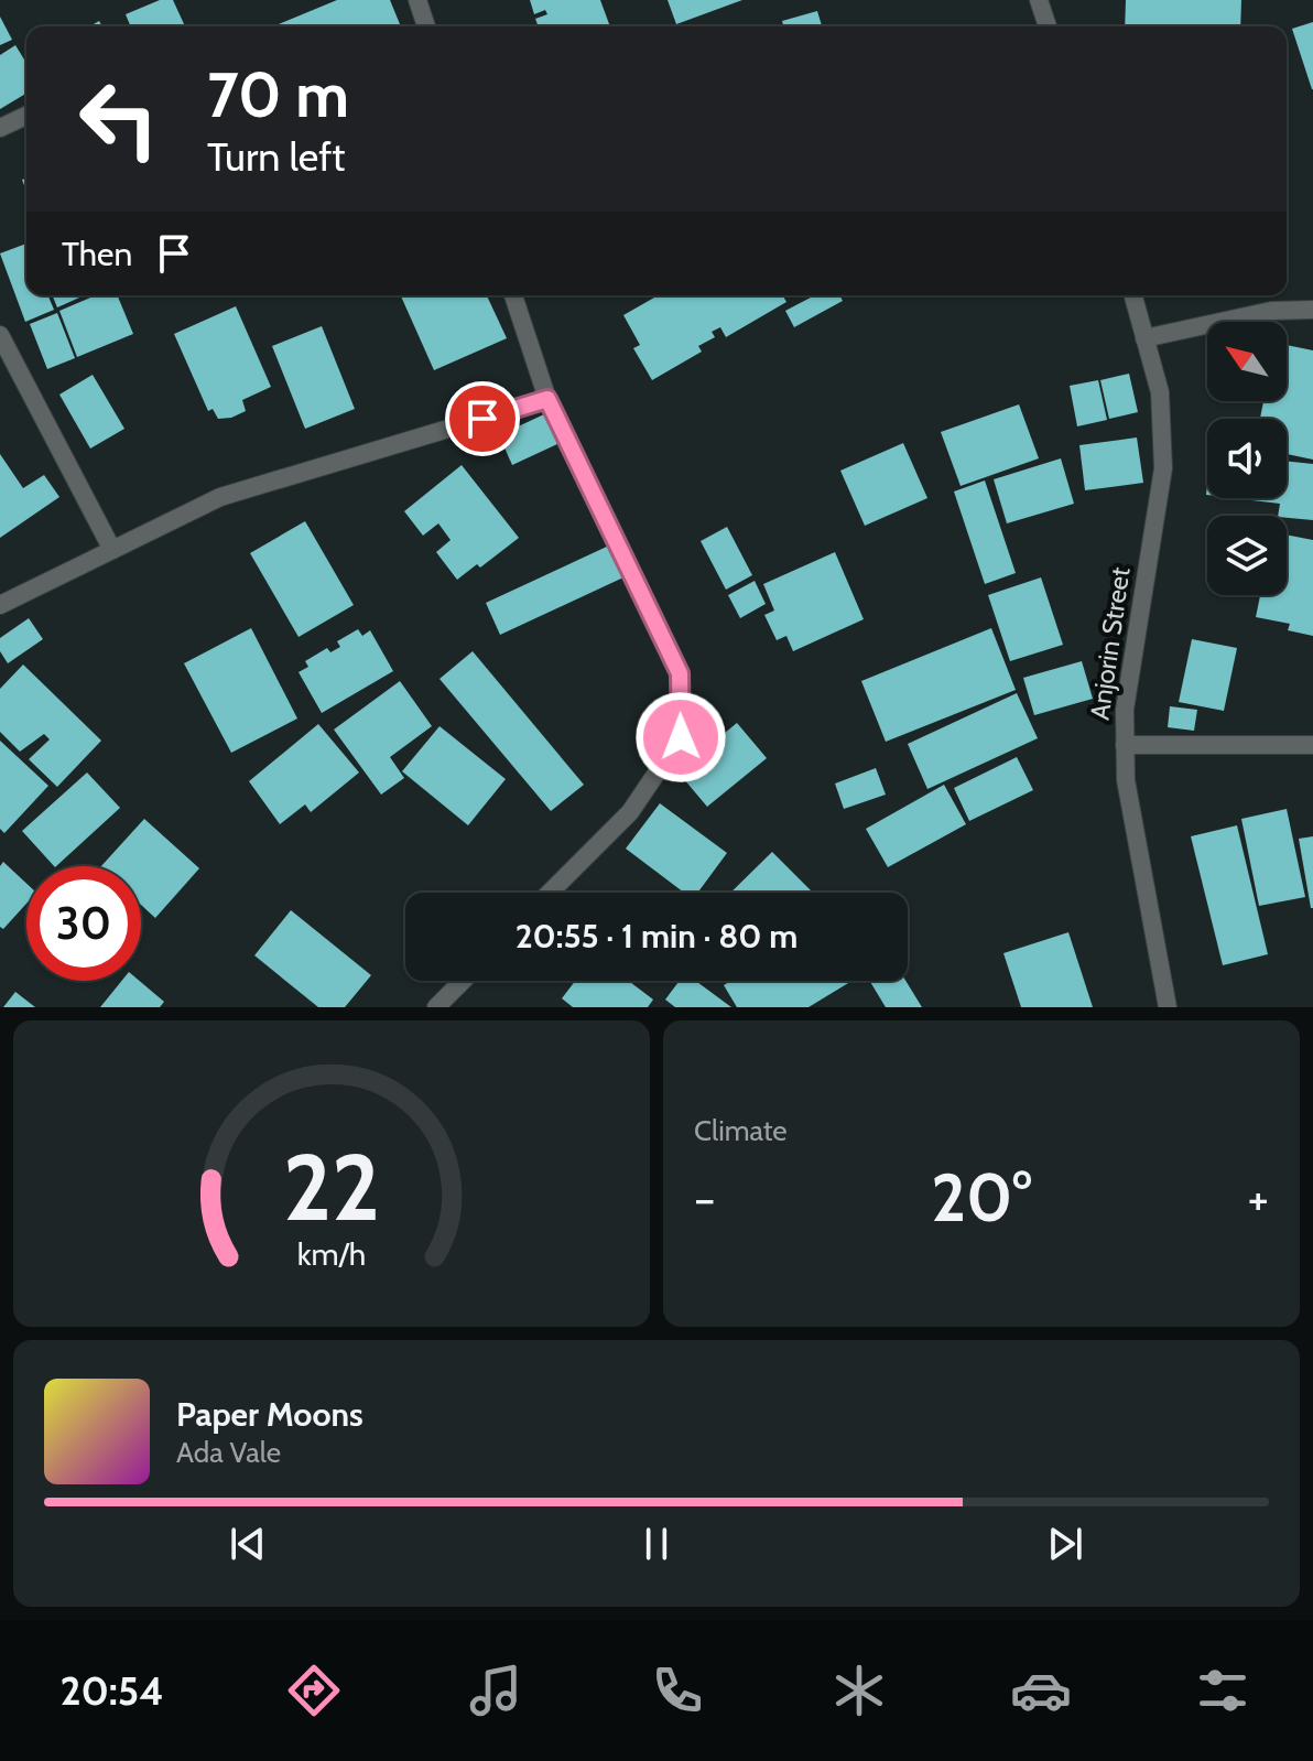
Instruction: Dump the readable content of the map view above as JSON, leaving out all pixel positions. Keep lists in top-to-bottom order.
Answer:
{
  "streets": {
    "street": ["Anjorin Street"]
  },
  "north": "top left",
  "page": {
    "turn": ["70 m", "Turn left"],
    "then": "Then",
    "limit": "30",
    "trip": "20:55 · 1 min · 80 m",
    "tile": "Climate",
    "heat": ["−", "20°", "+"],
    "song": ["Paper Moons", "Ada Vale"],
    "tabs": "20:54",
    "gauge": ["22", "km/h"]
  }
}
